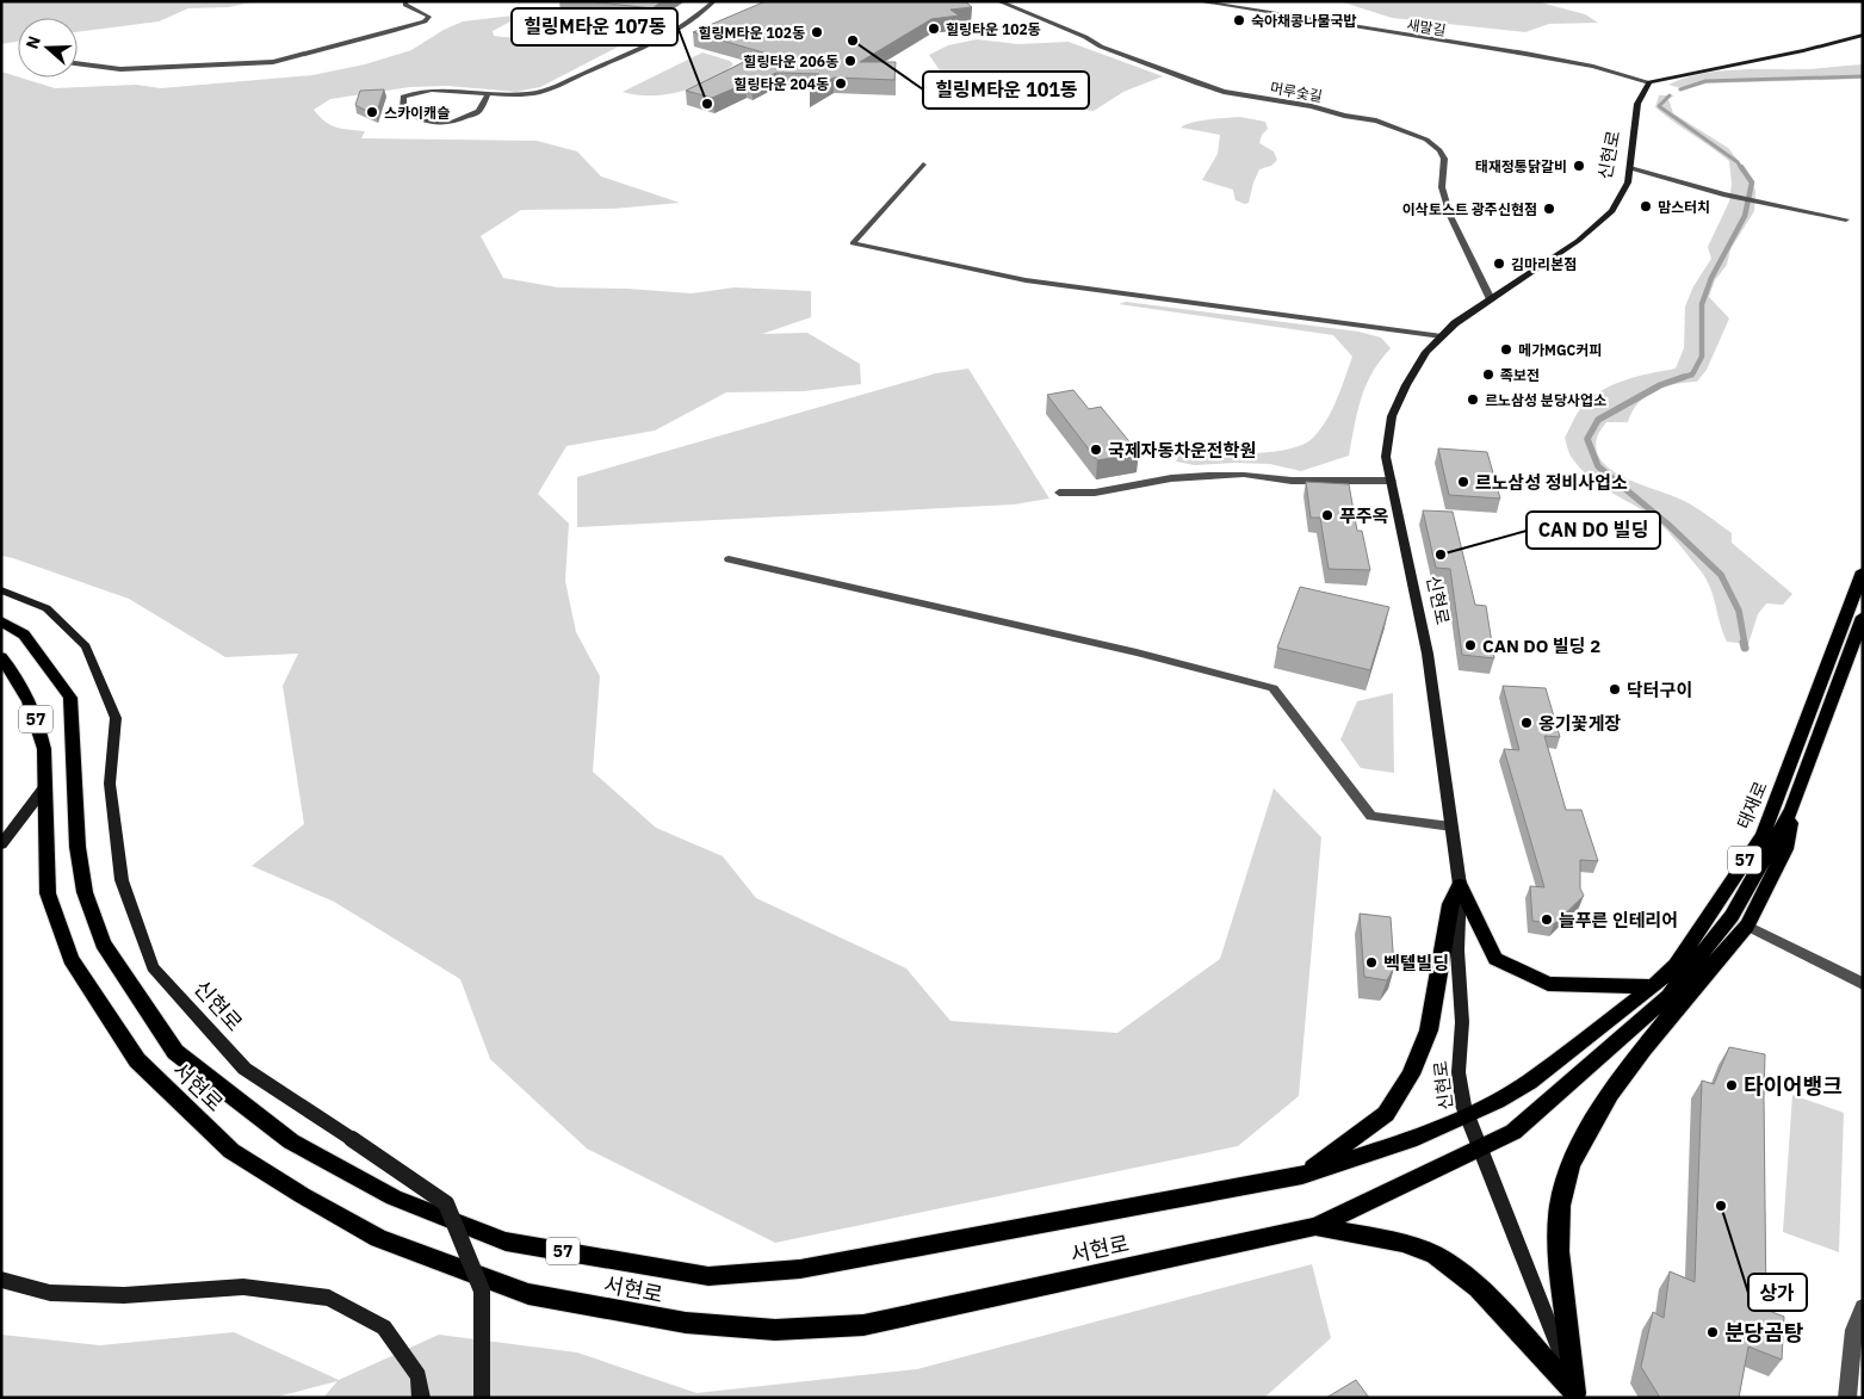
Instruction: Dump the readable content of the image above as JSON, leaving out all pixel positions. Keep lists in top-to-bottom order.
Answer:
{
  "streets": {
    "main road": [
      "신현로",
      "57",
      "태재로",
      "서현로"
    ],
    "street": ["새말길", "머루숯길"]
  },
  "crossings": [
    ["새말길", "신현로"],
    ["머루숯길", "신현로"],
    ["신현로", "서현로"],
    ["태재로", "서현로"]
  ],
  "places": [
    "숙아채콩나물국밥",
    "힐링타운 102동",
    "힐링M타운 102동",
    "힐링M타운 101동",
    "힐링타운 206동",
    "힐링타운 204동",
    "힐링M타운 107동",
    "스카이캐슬",
    "태재정통닭갈비",
    "맘스터치",
    "이삭토스트 광주신현점",
    "김마리본점",
    "메가MGC커피",
    "족보전",
    "르노삼성 분당사업소",
    "국제자동차운전학원",
    "르노삼성 정비사업소",
    "푸주옥",
    "CAN DO 빌딩",
    "CAN DO 빌딩 2",
    "닥터구이",
    "옹기꽃게장",
    "늘푸른 인테리어",
    "벡텔빌딩",
    "타이어뱅크",
    "상가",
    "분당곰탕"
  ],
  "north": "left"
}
